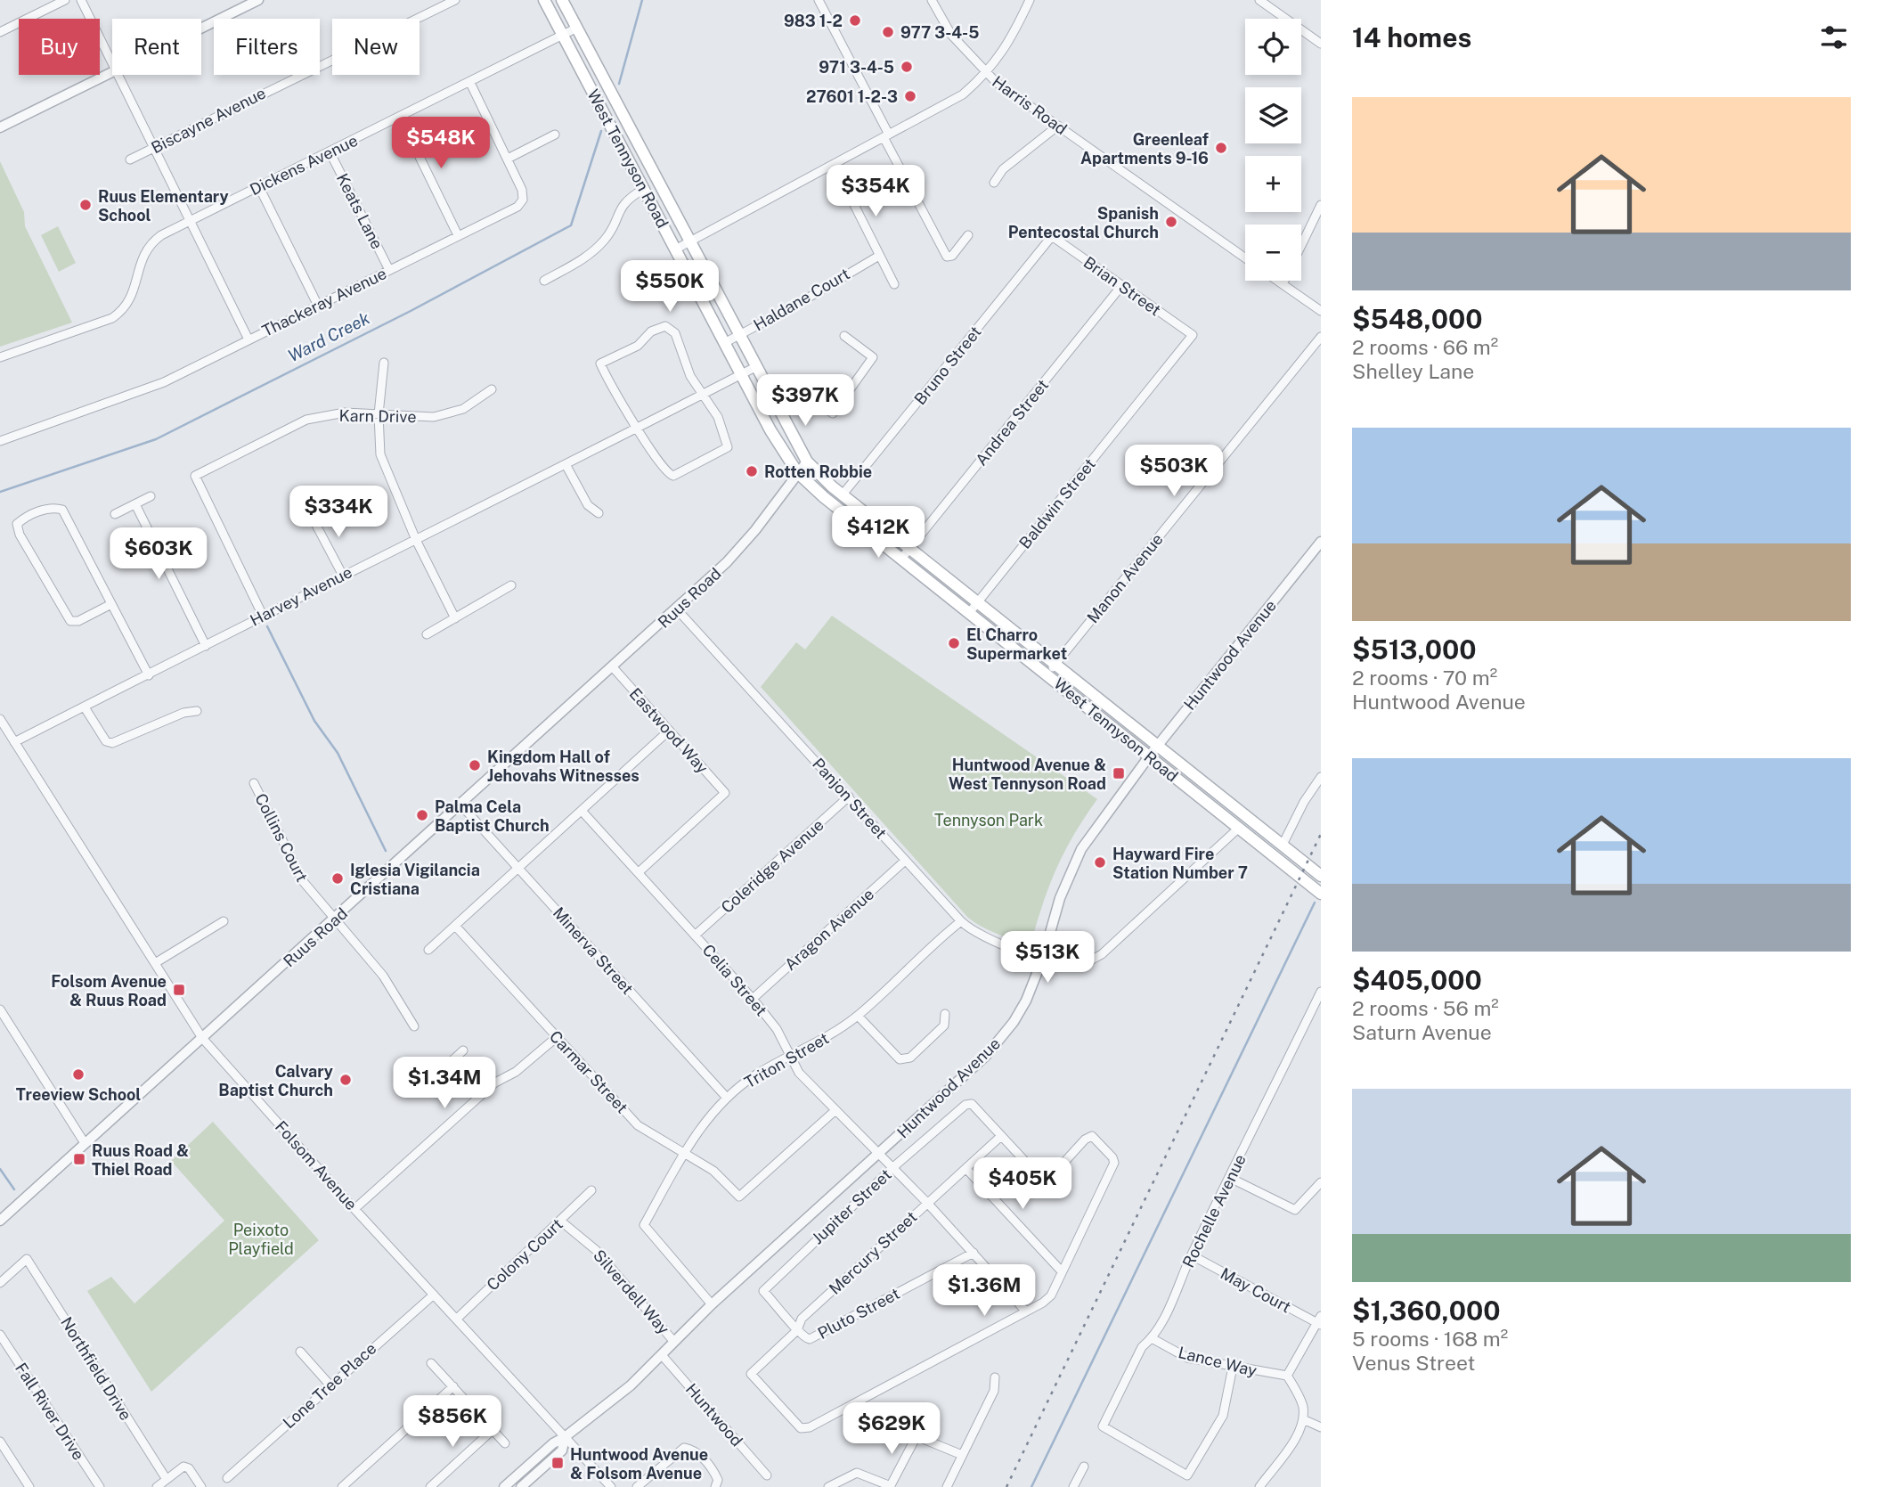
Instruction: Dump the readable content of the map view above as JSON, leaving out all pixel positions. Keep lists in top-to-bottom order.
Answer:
{
  "streets": {
    "main road": ["West Tennyson Road"],
    "street": [
      "Harris Road",
      "Biscayne Avenue",
      "Dickens Avenue",
      "Keats Lane",
      "Brian Street",
      "Haldane Court",
      "Thackeray Avenue",
      "Bruno Street",
      "Karn Drive",
      "Andrea Street",
      "Baldwin Street",
      "Manon Avenue",
      "Harvey Avenue",
      "Ruus Road",
      "Huntwood Avenue",
      "Eastwood Way",
      "Panjon Street",
      "Collins Court",
      "Coleridge Avenue",
      "Aragon Avenue",
      "Minerva Street",
      "Celia Street",
      "Triton Street",
      "Carmar Street",
      "Folsom Avenue",
      "Jupiter Street",
      "Rochelle Avenue",
      "Mercury Street",
      "Colony Court",
      "May Court",
      "Silverdell Way",
      "Pluto Street",
      "Lance Way",
      "Northfield Drive",
      "Lone Tree Place",
      "Fall River Drive",
      "Huntwood"
    ]
  },
  "crossings": [
    ["West Tennyson Road", "Dickens Avenue"],
    ["West Tennyson Road", "Haldane Court"],
    ["West Tennyson Road", "Bruno Street"],
    ["West Tennyson Road", "Andrea Street"],
    ["West Tennyson Road", "Baldwin Street"],
    ["West Tennyson Road", "Manon Avenue"],
    ["West Tennyson Road", "Harvey Avenue"],
    ["West Tennyson Road", "Ruus Road"],
    ["West Tennyson Road", "Huntwood Avenue"],
    ["West Tennyson Road", "Panjon Street"],
    ["Dickens Avenue", "Keats Lane"],
    ["Dickens Avenue", "Thackeray Avenue"],
    ["Keats Lane", "Thackeray Avenue"],
    ["Brian Street", "Bruno Street"],
    ["Brian Street", "Andrea Street"],
    ["Brian Street", "Baldwin Street"],
    ["Karn Drive", "Harvey Avenue"],
    ["Harvey Avenue", "Folsom Avenue"],
    ["Ruus Road", "Eastwood Way"],
    ["Ruus Road", "Panjon Street"],
    ["Ruus Road", "Collins Court"],
    ["Ruus Road", "Minerva Street"],
    ["Ruus Road", "Folsom Avenue"],
    ["Huntwood Avenue", "Panjon Street"],
    ["Huntwood Avenue", "Celia Street"],
    ["Huntwood Avenue", "Triton Street"],
    ["Huntwood Avenue", "Folsom Avenue"],
    ["Huntwood Avenue", "Silverdell Way"],
    ["Huntwood Avenue", "Huntwood"],
    ["Eastwood Way", "Celia Street"],
    ["Panjon Street", "Coleridge Avenue"],
    ["Panjon Street", "Aragon Avenue"],
    ["Panjon Street", "Triton Street"],
    ["Coleridge Avenue", "Celia Street"],
    ["Aragon Avenue", "Celia Street"],
    ["Minerva Street", "Triton Street"],
    ["Celia Street", "Triton Street"],
    ["Celia Street", "Carmar Street"],
    ["Celia Street", "Jupiter Street"],
    ["Celia Street", "Mercury Street"],
    ["Celia Street", "Pluto Street"],
    ["Triton Street", "Carmar Street"],
    ["Folsom Avenue", "Colony Court"],
    ["Folsom Avenue", "Lone Tree Place"],
    ["Jupiter Street", "Mercury Street"],
    ["Jupiter Street", "Pluto Street"],
    ["Rochelle Avenue", "May Court"],
    ["Rochelle Avenue", "Lance Way"],
    ["Mercury Street", "Pluto Street"],
    ["Colony Court", "Silverdell Way"]
  ],
  "water": ["Ward Creek"],
  "parks": ["Tennyson Park", "Peixoto Playfield"],
  "places": {
    "other": [
      "983 1-2",
      "977 3-4-5",
      "971 3-4-5",
      "27601 1-2-3",
      "Greenleaf Apartments 9-16",
      "Ruus Elementary School",
      "Spanish Pentecostal Church",
      "Rotten Robbie",
      "El Charro Supermarket",
      "Kingdom Hall of Jehovahs Witnesses",
      "Palma Cela Baptist Church",
      "Hayward Fire Station Number 7",
      "Iglesia Vigilancia Cristiana",
      "Treeview School",
      "Calvary Baptist Church"
    ],
    "transit": [
      "Huntwood Avenue & West Tennyson Road",
      "Folsom Avenue & Ruus Road",
      "Ruus Road & Thiel Road",
      "Huntwood Avenue & Folsom Avenue"
    ]
  },
  "page": {
    "heading": "14 homes",
    "map_buttons": ["+", "−"],
    "chip": [
      "Buy",
      "Rent",
      "Filters",
      "New"
    ],
    "list": [
      {
        "name": "$548,000",
        "note": "2 rooms · 66 m² · Shelley Lane"
      },
      {
        "name": "$513,000",
        "note": "2 rooms · 70 m² · Huntwood Avenue"
      },
      {
        "name": "$405,000",
        "note": "2 rooms · 56 m² · Saturn Avenue"
      },
      {
        "name": "$1,360,000",
        "note": "5 rooms · 168 m² · Venus Street"
      }
    ],
    "price": [
      "$548K",
      "$354K",
      "$550K",
      "$397K",
      "$503K",
      "$334K",
      "$412K",
      "$603K",
      "$513K",
      "$1.34M",
      "$405K",
      "$1.36M",
      "$856K",
      "$629K"
    ]
  }
}
